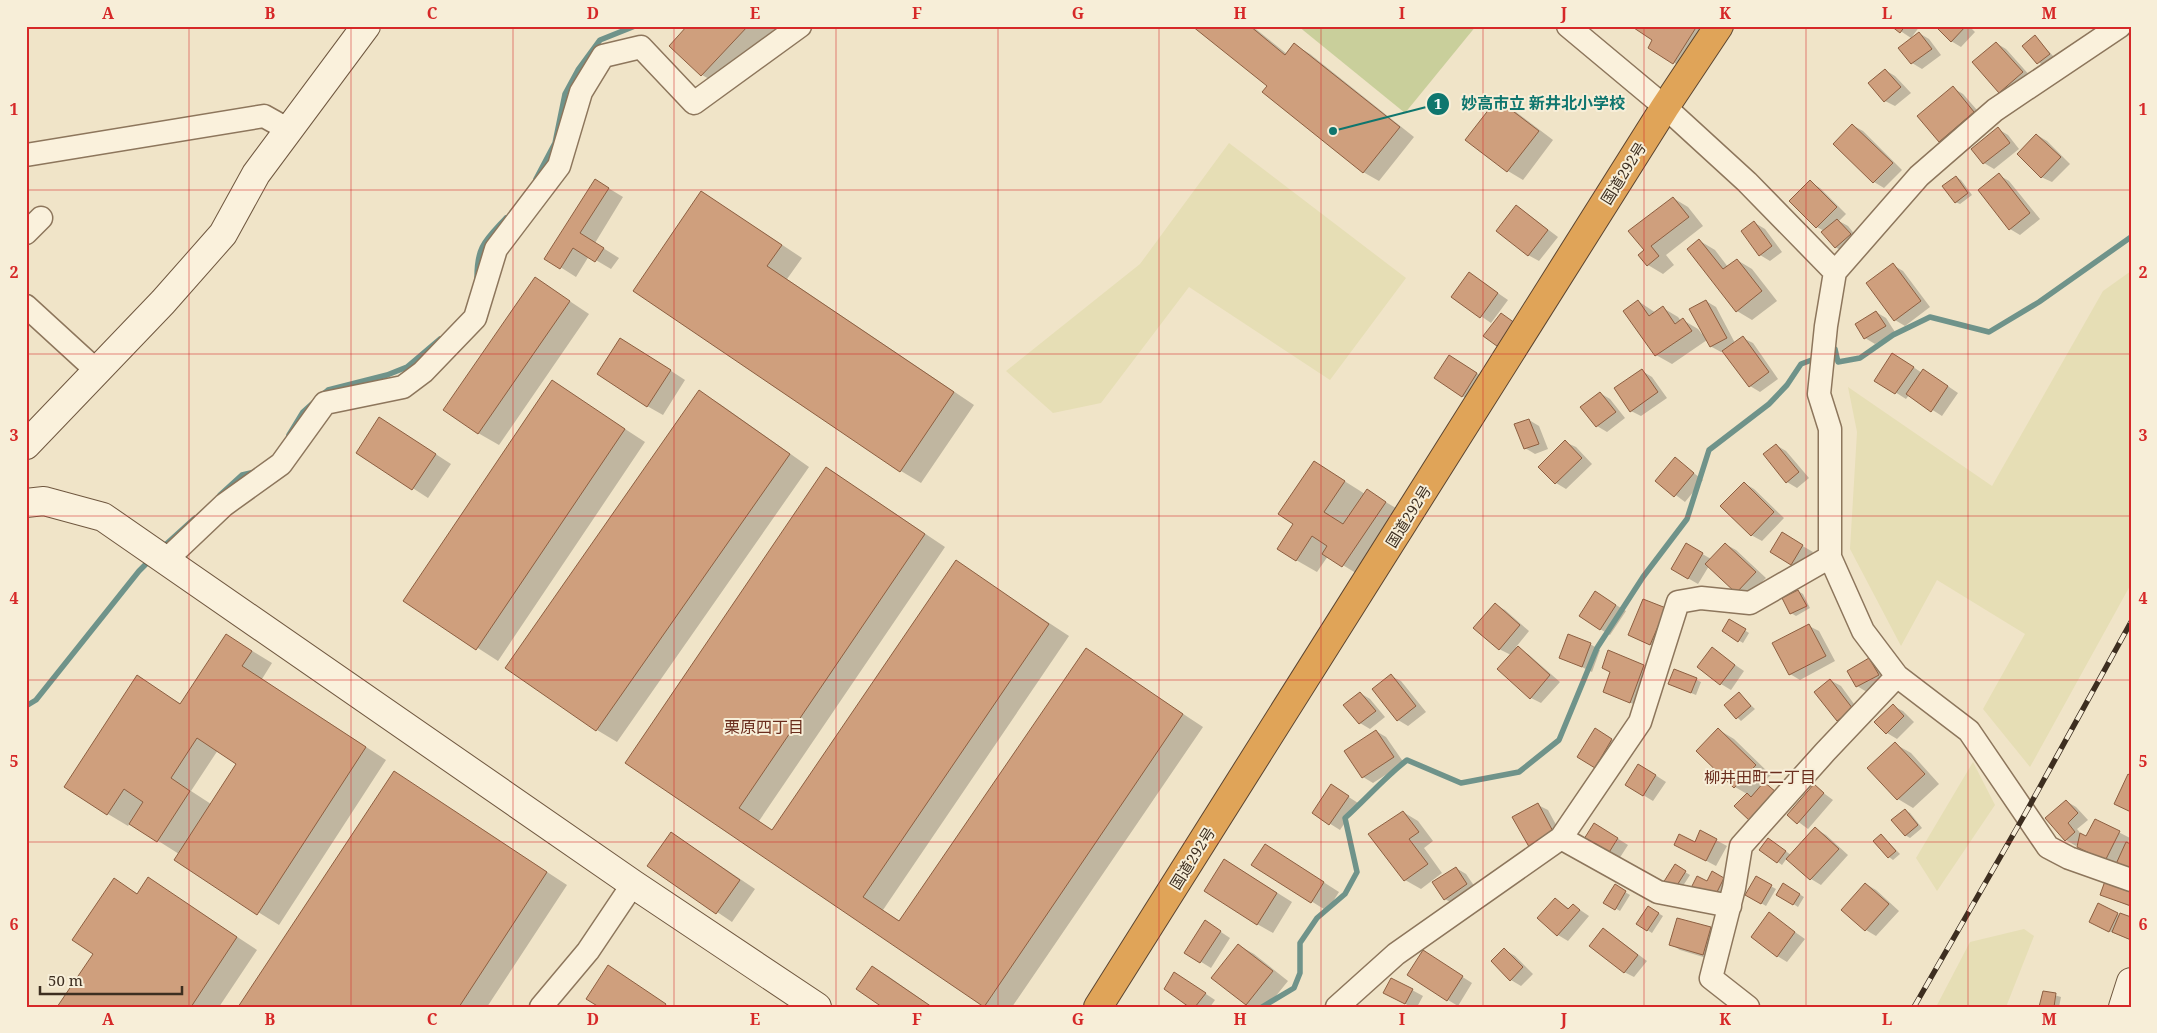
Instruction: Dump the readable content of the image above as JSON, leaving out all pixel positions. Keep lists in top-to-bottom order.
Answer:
{
  "streets": {
    "highway": ["国道292号"]
  },
  "districts": ["栗原四丁目", "柳井田町二丁目"],
  "places": ["妙高市立 新井北小学校"],
  "scale_bar": "50 m",
  "grid": {
    "columns": [
      "A",
      "B",
      "C",
      "D",
      "E",
      "F",
      "G",
      "H",
      "I",
      "J",
      "K",
      "L",
      "M"
    ],
    "rows": [
      "1",
      "2",
      "3",
      "4",
      "5",
      "6"
    ]
  }
}
